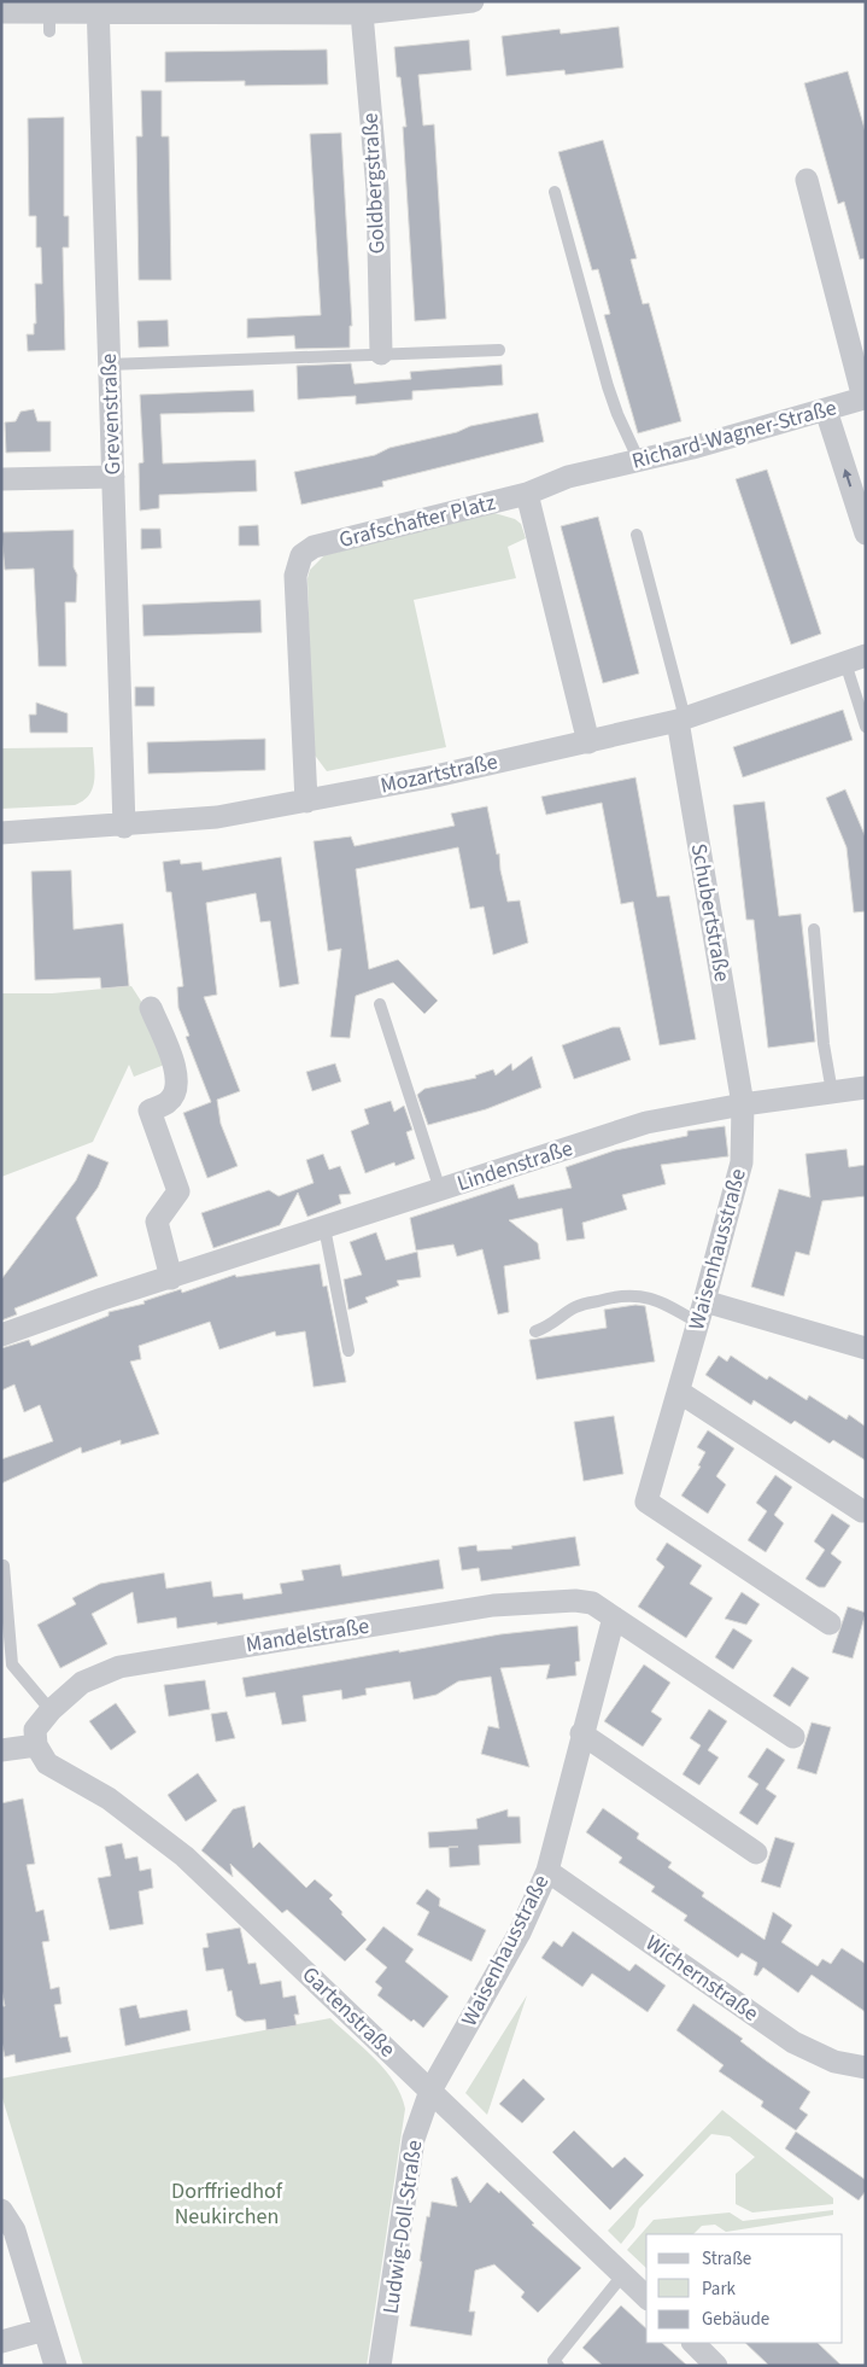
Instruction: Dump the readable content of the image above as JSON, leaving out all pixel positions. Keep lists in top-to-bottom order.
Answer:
{
  "streets": {
    "street": [
      "Goldbergstraße",
      "Grevenstraße",
      "Richard-Wagner-Straße",
      "Grafschafter Platz",
      "Mozartstraße",
      "Schubertstraße",
      "Lindenstraße",
      "Waisenhausstraße",
      "Mandelstraße",
      "Wichernstraße",
      "Gartenstraße",
      "Ludwig-Doll-Straße"
    ]
  },
  "crossings": [
    ["Grevenstraße", "Mozartstraße"],
    ["Richard-Wagner-Straße", "Grafschafter Platz"],
    ["Grafschafter Platz", "Mozartstraße"],
    ["Mozartstraße", "Schubertstraße"],
    ["Schubertstraße", "Lindenstraße"],
    ["Schubertstraße", "Waisenhausstraße"],
    ["Lindenstraße", "Waisenhausstraße"],
    ["Waisenhausstraße", "Mandelstraße"],
    ["Waisenhausstraße", "Wichernstraße"],
    ["Waisenhausstraße", "Gartenstraße"],
    ["Waisenhausstraße", "Ludwig-Doll-Straße"],
    ["Mandelstraße", "Gartenstraße"],
    ["Gartenstraße", "Ludwig-Doll-Straße"]
  ],
  "parks": ["Dorffriedhof Neukirchen"],
  "legend": ["Straße", "Park", "Gebäude"]
}
